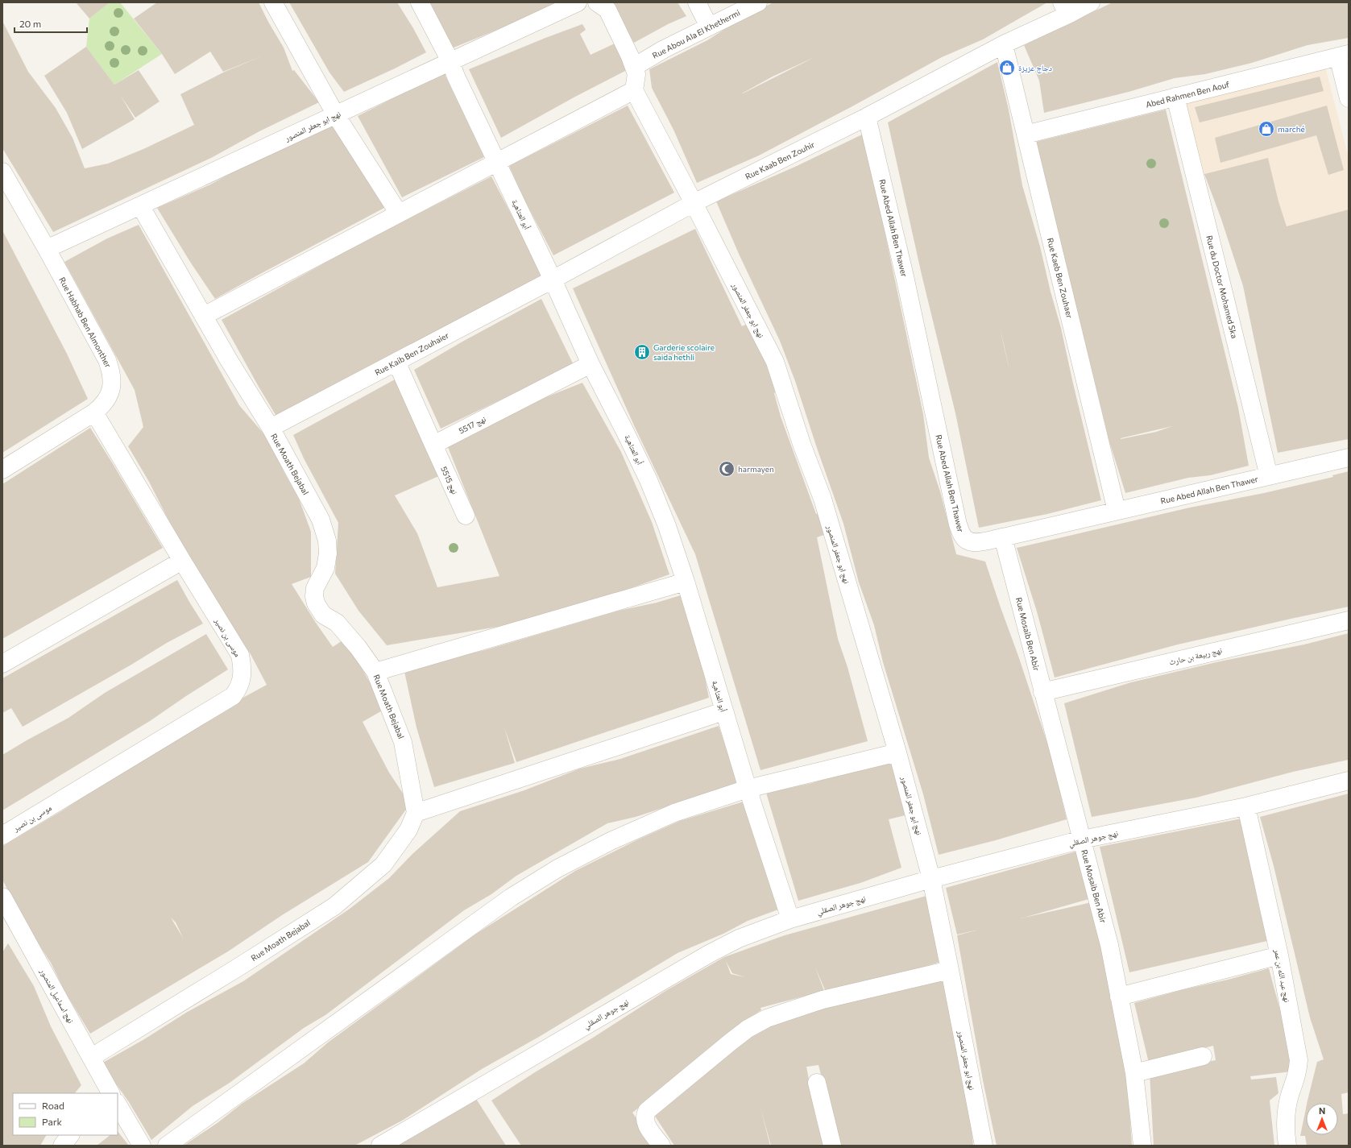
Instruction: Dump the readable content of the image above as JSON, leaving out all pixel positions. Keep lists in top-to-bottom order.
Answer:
{
  "streets": {
    "street": [
      "Rue Abou Ala El Khethermi",
      "Abed Rahmen Ben Aouf",
      "نهج ابو جعفر المنصور",
      "Rue Kaab Ben Zouhir",
      "أبو العتاهية",
      "Rue Abed Allah Ben Thawer",
      "Rue Kaeb Ben Zouhaer",
      "Rue du Doctor Mohamed Ska",
      "Rue Habhab Ben Almonther",
      "Rue Kaib Ben Zouhaier",
      "نهج 5517",
      "Rue Moath Bejabal",
      "نهج 5515",
      "Rue Mosaib Ben Abir",
      "موسى بن نصير",
      "نهج ربيعة بن حارث",
      "نهج جوهر الصقلي",
      "نهج عبد الله بن عمر",
      "نهج اسماعيل المنصور"
    ]
  },
  "crossings": [
    ["Abed Rahmen Ben Aouf", "Rue Kaeb Ben Zouhaer"],
    ["Abed Rahmen Ben Aouf", "Rue du Doctor Mohamed Ska"],
    ["نهج ابو جعفر المنصور", "Rue Kaab Ben Zouhir"],
    ["نهج ابو جعفر المنصور", "أبو العتاهية"],
    ["نهج ابو جعفر المنصور", "Rue Habhab Ben Almonther"],
    ["نهج ابو جعفر المنصور", "Rue Moath Bejabal"],
    ["نهج ابو جعفر المنصور", "نهج جوهر الصقلي"],
    ["Rue Kaab Ben Zouhir", "أبو العتاهية"],
    ["Rue Kaab Ben Zouhir", "Rue Abed Allah Ben Thawer"],
    ["Rue Kaab Ben Zouhir", "Rue Kaeb Ben Zouhaer"],
    ["Rue Kaab Ben Zouhir", "Rue Kaib Ben Zouhaier"],
    ["أبو العتاهية", "Rue Kaib Ben Zouhaier"],
    ["أبو العتاهية", "نهج 5517"],
    ["أبو العتاهية", "نهج جوهر الصقلي"],
    ["Rue Abed Allah Ben Thawer", "Rue Kaeb Ben Zouhaer"],
    ["Rue Abed Allah Ben Thawer", "Rue du Doctor Mohamed Ska"],
    ["Rue Abed Allah Ben Thawer", "Rue Mosaib Ben Abir"],
    ["Rue Habhab Ben Almonther", "موسى بن نصير"],
    ["Rue Kaib Ben Zouhaier", "Rue Moath Bejabal"],
    ["نهج 5517", "نهج 5515"],
    ["Rue Moath Bejabal", "نهج اسماعيل المنصور"],
    ["Rue Mosaib Ben Abir", "نهج ربيعة بن حارث"],
    ["Rue Mosaib Ben Abir", "نهج جوهر الصقلي"],
    ["نهج جوهر الصقلي", "نهج عبد الله بن عمر"]
  ],
  "places": {
    "shop": ["دجاج عزيزة", "marché"],
    "building": ["Garderie scolaire saida hethli"],
    "mosque": ["harmayen"]
  },
  "legend": ["Road", "Park"],
  "scale_bar": "20 m",
  "north": "top"
}
